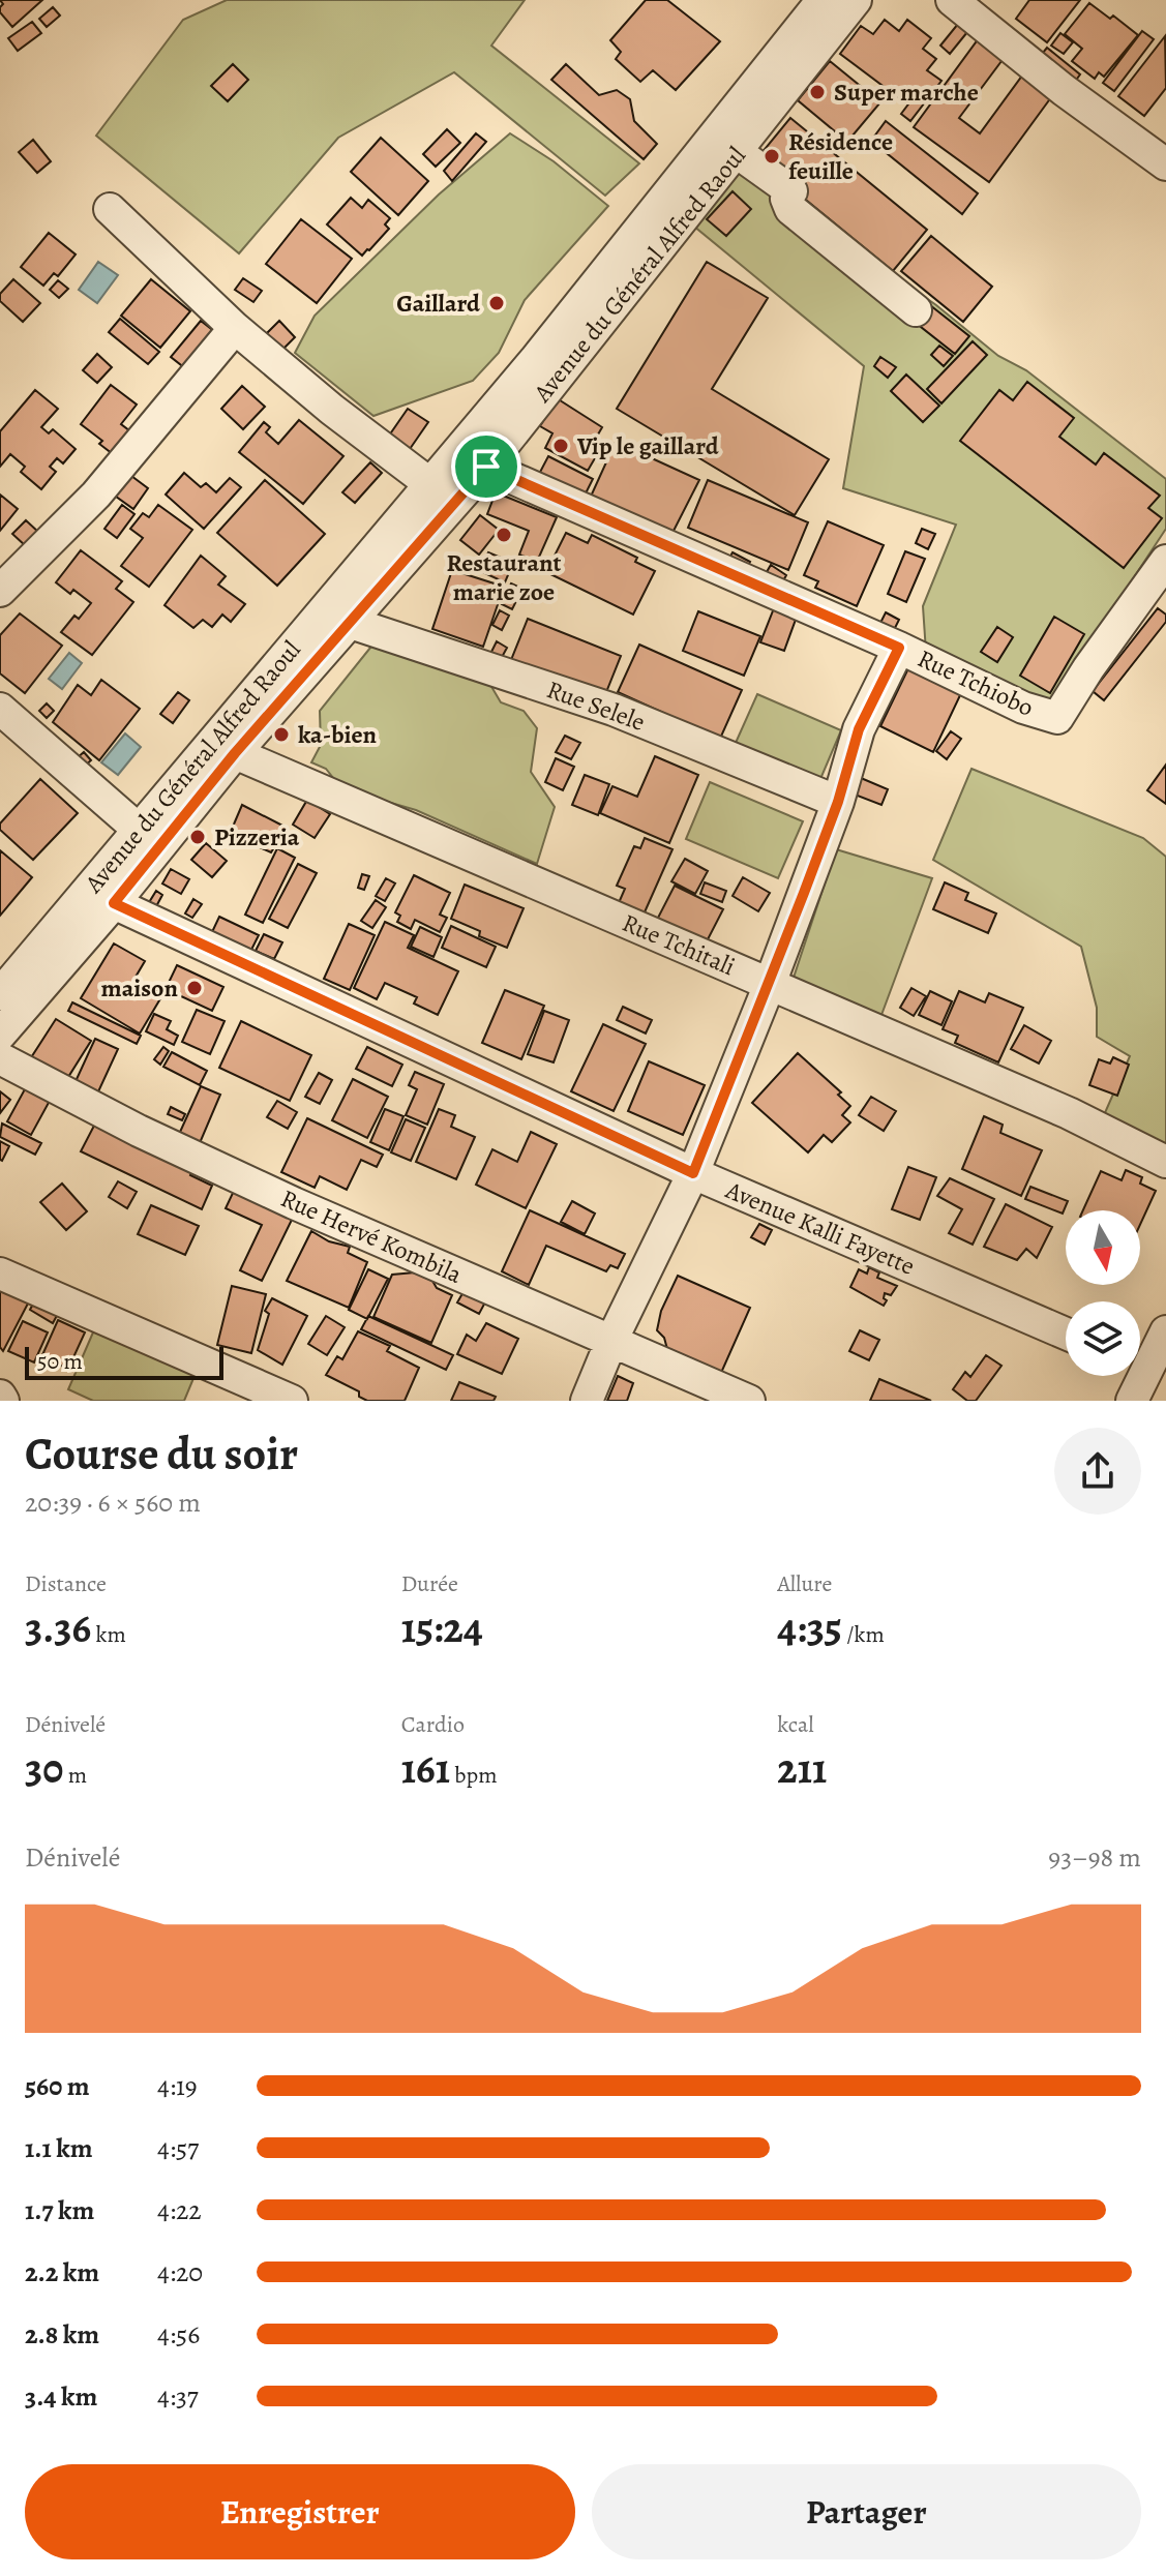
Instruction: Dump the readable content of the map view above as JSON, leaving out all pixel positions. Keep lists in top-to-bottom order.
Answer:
{
  "streets": {
    "street": [
      "Avenue du Général Alfred Raoul",
      "Rue Tchiobo",
      "Rue Selele",
      "Rue Tchitali",
      "Avenue Kalli Fayette",
      "Rue Hervé Kombila"
    ]
  },
  "crossings": [
    ["Avenue du Général Alfred Raoul", "Rue Tchiobo"],
    ["Avenue du Général Alfred Raoul", "Rue Selele"],
    ["Avenue du Général Alfred Raoul", "Rue Tchitali"],
    ["Avenue du Général Alfred Raoul", "Avenue Kalli Fayette"]
  ],
  "places": [
    "Super marche",
    "Résidence feuille",
    "Gaillard",
    "Vip le gaillard",
    "Restaurant marie zoe",
    "ka-bien",
    "Pizzeria",
    "maison"
  ],
  "scale_bar": "50 m",
  "north": "bottom",
  "page": {
    "scale": "50 m",
    "heading": ["Course du soir", "20:39 · 6 × 560 m"],
    "stats": [
      ["Distance", "3.36 km"],
      ["Durée", "15:24"],
      ["Allure", "4:35 /km"],
      ["Dénivelé", "30 m"],
      ["Cardio", "161 bpm"],
      ["kcal", "211"]
    ],
    "chart": ["Dénivelé", "93–98 m"],
    "list": [
      {
        "name": "560 m",
        "note": "4:19"
      },
      {
        "name": "1.1 km",
        "note": "4:57"
      },
      {
        "name": "1.7 km",
        "note": "4:22"
      },
      {
        "name": "2.2 km",
        "note": "4:20"
      },
      {
        "name": "2.8 km",
        "note": "4:56"
      },
      {
        "name": "3.4 km",
        "note": "4:37"
      }
    ],
    "buttons": ["Enregistrer", "Partager"]
  }
}
